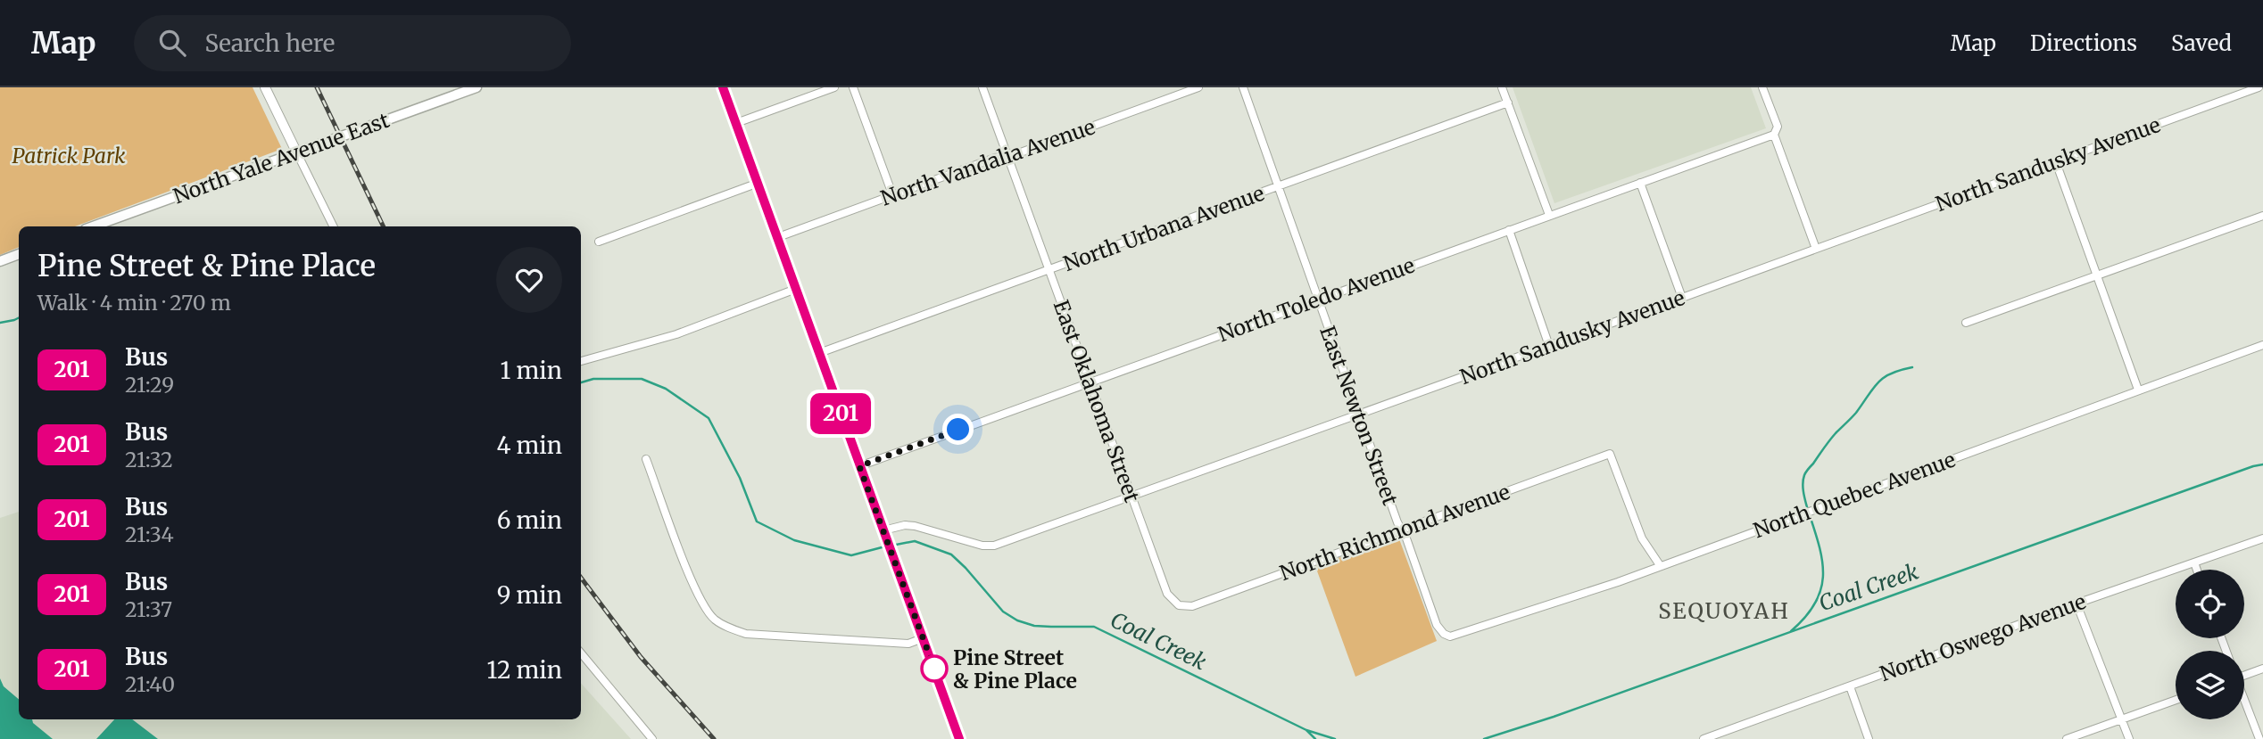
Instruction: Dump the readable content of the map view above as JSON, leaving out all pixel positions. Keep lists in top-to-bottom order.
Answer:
{
  "streets": {
    "main road": ["North Yale Avenue East"],
    "street": [
      "North Vandalia Avenue",
      "North Sandusky Avenue",
      "North Urbana Avenue",
      "North Toledo Avenue",
      "East Oklahoma Street",
      "East Newton Street",
      "North Quebec Avenue",
      "North Richmond Avenue",
      "North Oswego Avenue"
    ]
  },
  "crossings": [
    ["North Vandalia Avenue", "East Oklahoma Street"],
    ["North Sandusky Avenue", "East Oklahoma Street"],
    ["North Sandusky Avenue", "East Newton Street"],
    ["North Urbana Avenue", "East Oklahoma Street"],
    ["North Urbana Avenue", "East Newton Street"],
    ["North Toledo Avenue", "East Oklahoma Street"],
    ["North Toledo Avenue", "East Newton Street"],
    ["East Oklahoma Street", "North Richmond Avenue"],
    ["East Newton Street", "North Quebec Avenue"],
    ["East Newton Street", "North Richmond Avenue"],
    ["North Quebec Avenue", "North Richmond Avenue"]
  ],
  "districts": ["SEQUOYAH"],
  "water": ["Coal Creek"],
  "parks": ["Patrick Park"],
  "places": ["Pine Street & Pine Place"],
  "lines": ["bus line 201"],
  "page": {
    "header": "Map",
    "search": "Search here",
    "nav": ["Map", "Directions", "Saved"],
    "on_map": "201",
    "heading": ["Pine Street & Pine Place", "Walk · 4 min · 270 m"],
    "list": [
      {
        "mark": "201",
        "name": "Bus",
        "note": "21:29",
        "value": "1 min"
      },
      {
        "mark": "201",
        "name": "Bus",
        "note": "21:32",
        "value": "4 min"
      },
      {
        "mark": "201",
        "name": "Bus",
        "note": "21:34",
        "value": "6 min"
      },
      {
        "mark": "201",
        "name": "Bus",
        "note": "21:37",
        "value": "9 min"
      },
      {
        "mark": "201",
        "name": "Bus",
        "note": "21:40",
        "value": "12 min"
      }
    ]
  }
}
